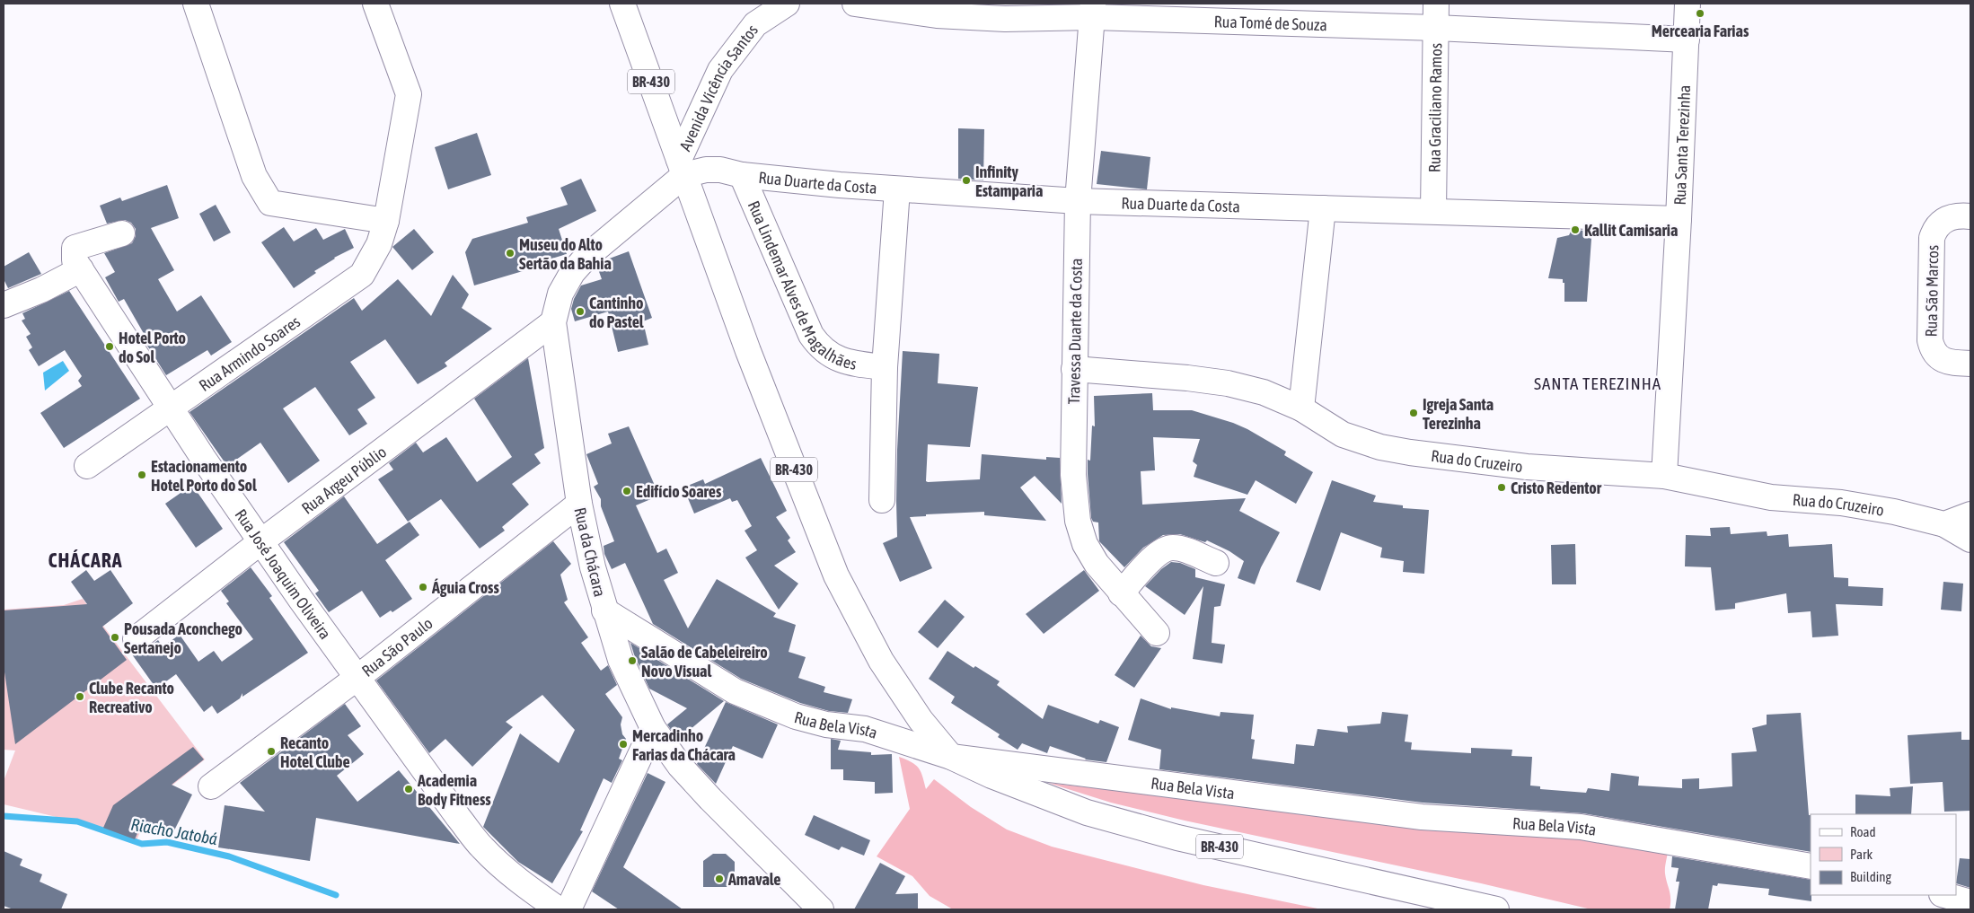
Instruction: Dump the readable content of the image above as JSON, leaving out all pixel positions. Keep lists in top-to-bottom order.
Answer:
{
  "streets": {
    "street": [
      "Rua Tomé de Souza",
      "BR-430",
      "Avenida Vicência Santos",
      "Rua Graciliano Ramos",
      "Rua Santa Terezinha",
      "Rua Duarte da Costa",
      "Rua Lindemar Alves de Magalhães",
      "Rua São Marcos",
      "Travessa Duarte da Costa",
      "Rua Armindo Soares",
      "Rua do Cruzeiro",
      "Rua Argeu Públio",
      "Rua da Chácara",
      "Rua José Joaquim Oliveira",
      "Rua São Paulo",
      "Rua Bela Vista"
    ]
  },
  "crossings": [
    ["Rua Tomé de Souza", "Rua Graciliano Ramos"],
    ["Rua Tomé de Souza", "Rua Santa Terezinha"],
    ["Rua Tomé de Souza", "Travessa Duarte da Costa"],
    ["BR-430", "Avenida Vicência Santos"],
    ["BR-430", "Rua Duarte da Costa"],
    ["BR-430", "Rua da Chácara"],
    ["BR-430", "Rua Bela Vista"],
    ["Avenida Vicência Santos", "Rua Duarte da Costa"],
    ["Avenida Vicência Santos", "Rua da Chácara"],
    ["Rua Graciliano Ramos", "Rua Duarte da Costa"],
    ["Rua Santa Terezinha", "Rua Duarte da Costa"],
    ["Rua Santa Terezinha", "Rua do Cruzeiro"],
    ["Rua Duarte da Costa", "Rua Lindemar Alves de Magalhães"],
    ["Rua Duarte da Costa", "Travessa Duarte da Costa"],
    ["Rua Duarte da Costa", "Rua da Chácara"],
    ["Travessa Duarte da Costa", "Rua do Cruzeiro"],
    ["Rua Armindo Soares", "Rua José Joaquim Oliveira"],
    ["Rua Argeu Públio", "Rua da Chácara"],
    ["Rua Argeu Públio", "Rua José Joaquim Oliveira"],
    ["Rua da Chácara", "Rua São Paulo"],
    ["Rua da Chácara", "Rua Bela Vista"],
    ["Rua José Joaquim Oliveira", "Rua São Paulo"]
  ],
  "districts": ["SANTA TEREZINHA", "CHÁCARA"],
  "water": ["Riacho Jatobá"],
  "places": [
    "Mercearia Farias",
    "Infinity Estamparia",
    "Kallit Camisaria",
    "Museu do Alto Sertão da Bahia",
    "Cantinho do Pastel",
    "Hotel Porto do Sol",
    "Igreja Santa Terezinha",
    "Estacionamento Hotel Porto do Sol",
    "Cristo Redentor",
    "Edifício Soares",
    "Águia Cross",
    "Pousada Aconchego Sertanejo",
    "Salão de Cabeleireiro Novo Visual",
    "Clube Recanto Recreativo",
    "Mercadinho Farias da Chácara",
    "Recanto Hotel Clube",
    "Academia Body Fitness",
    "Amavale"
  ],
  "legend": ["Road", "Park", "Building"]
}
